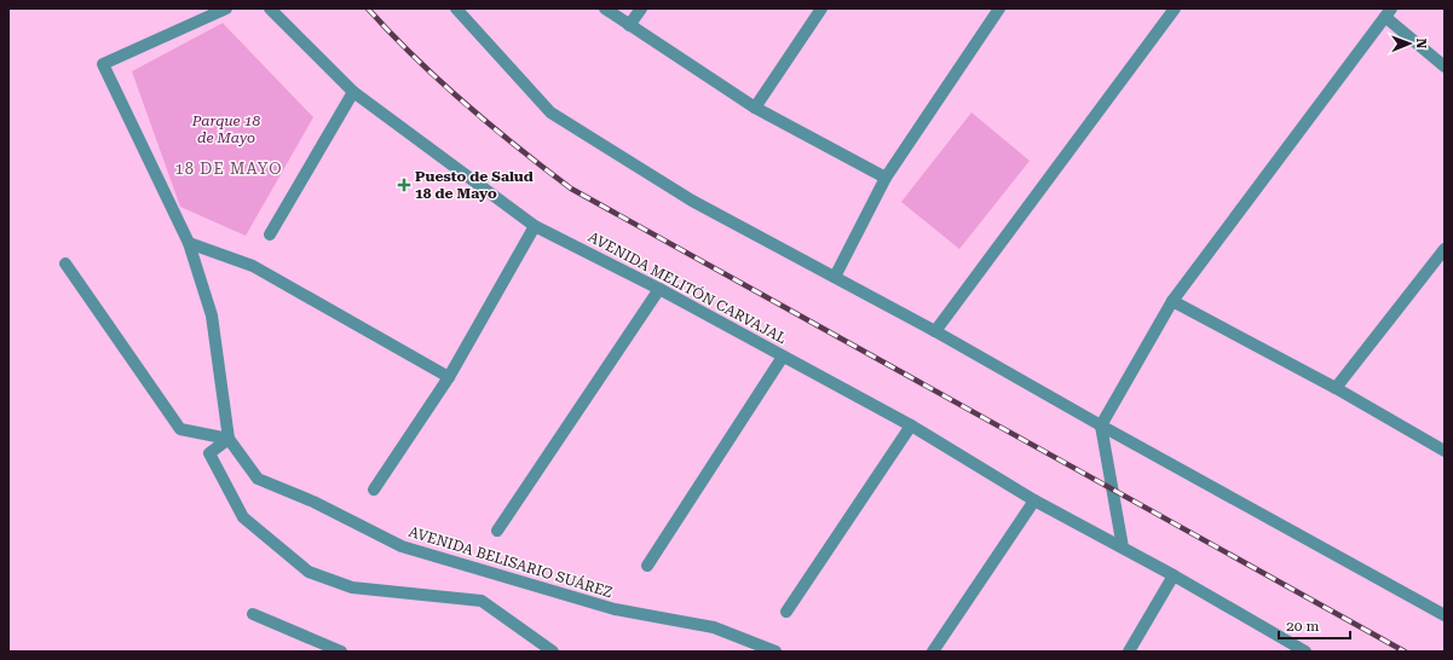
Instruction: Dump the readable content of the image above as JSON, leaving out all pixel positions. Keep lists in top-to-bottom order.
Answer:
{
  "streets": {
    "street": ["AVENIDA MELITÓN CARVAJAL", "AVENIDA BELISARIO SUÁREZ"]
  },
  "districts": ["18 DE MAYO"],
  "parks": ["Parque 18 de Mayo"],
  "places": {
    "health": ["Puesto de Salud 18 de Mayo"]
  },
  "scale_bar": "20 m",
  "north": "right"
}
